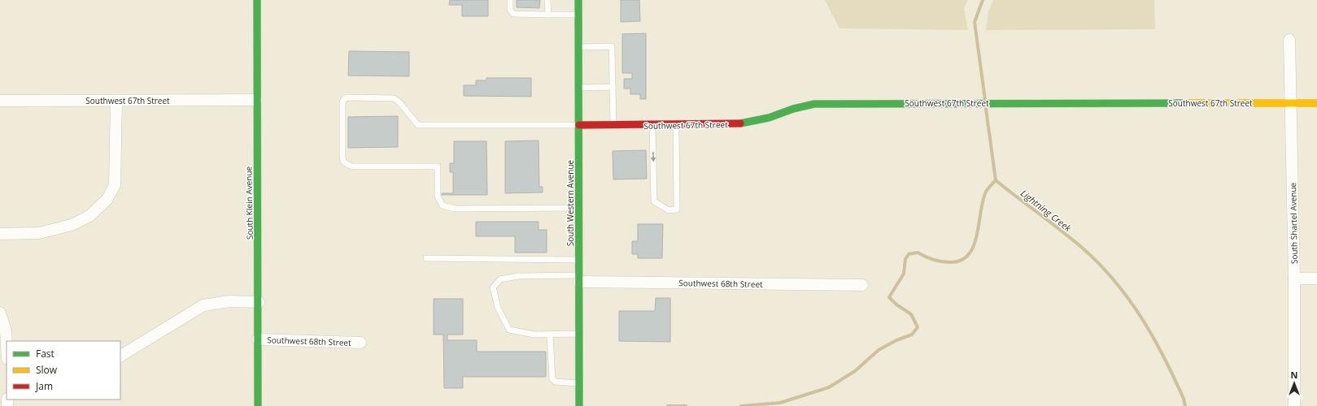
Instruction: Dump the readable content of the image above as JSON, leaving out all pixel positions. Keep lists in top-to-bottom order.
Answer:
{
  "streets": {
    "street": [
      "Southwest 67th Street",
      "South Klein Avenue",
      "South Western Avenue",
      "South Shartel Avenue",
      "Southwest 68th Street"
    ]
  },
  "crossings": [
    ["Southwest 67th Street", "South Klein Avenue"],
    ["Southwest 67th Street", "South Western Avenue"],
    ["Southwest 67th Street", "South Shartel Avenue"],
    ["South Klein Avenue", "Southwest 68th Street"],
    ["South Western Avenue", "Southwest 68th Street"]
  ],
  "water": ["Lightning Creek"],
  "legend": ["Fast", "Slow", "Jam"],
  "north": "top"
}
